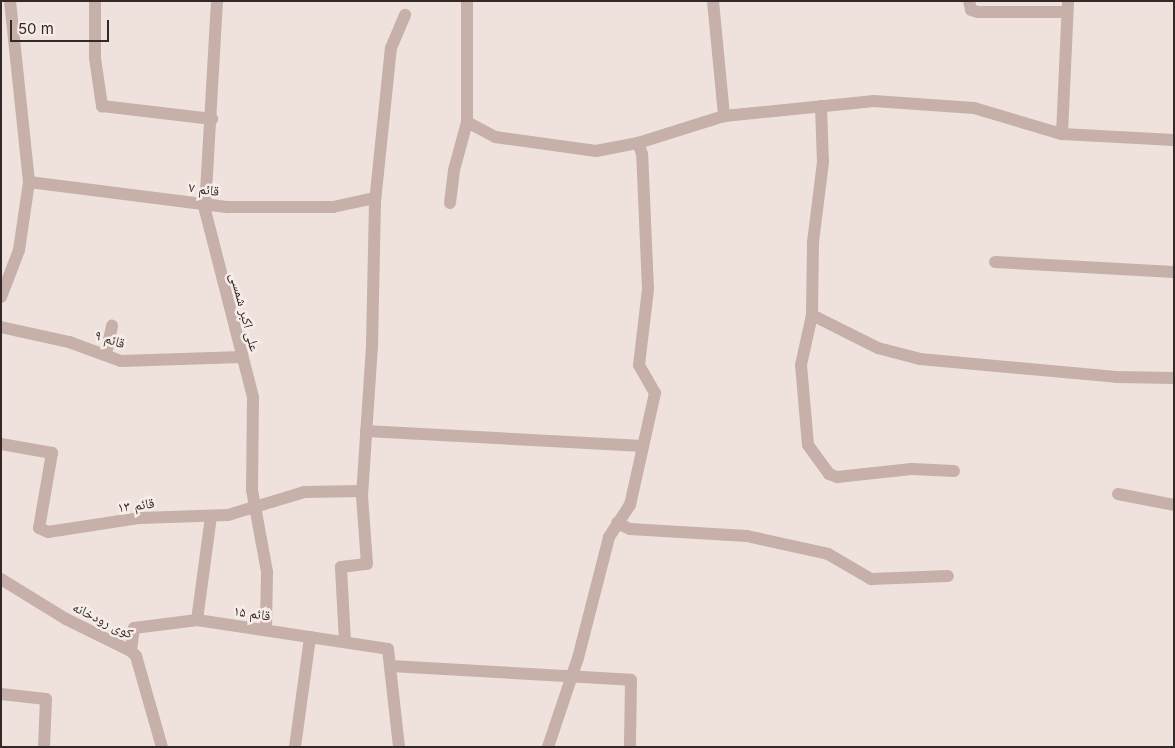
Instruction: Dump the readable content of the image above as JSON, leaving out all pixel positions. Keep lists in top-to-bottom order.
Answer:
{
  "streets": {
    "street": [
      "قائم ۷",
      "علی اکبر شمسی",
      "قائم ۹",
      "قائم ۱۳",
      "قائم ۱۵",
      "کوی رودخانه"
    ]
  },
  "crossings": [
    ["قائم ۷", "علی اکبر شمسی"],
    ["علی اکبر شمسی", "قائم ۹"],
    ["علی اکبر شمسی", "قائم ۱۳"],
    ["علی اکبر شمسی", "قائم ۱۵"],
    ["قائم ۱۵", "کوی رودخانه"]
  ],
  "scale_bar": "50 m"
}
